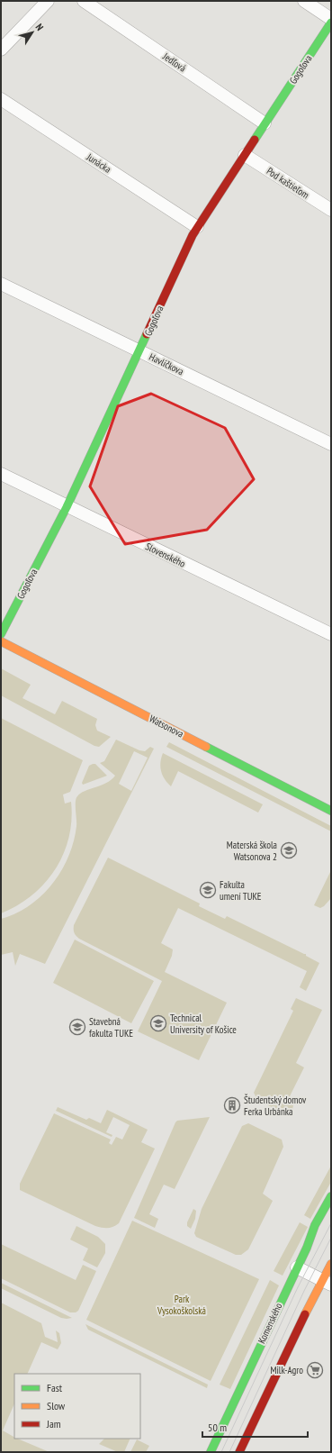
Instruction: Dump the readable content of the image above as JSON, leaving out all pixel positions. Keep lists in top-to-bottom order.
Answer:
{
  "streets": {
    "street": [
      "Jedľová",
      "Gogoľova",
      "Junácka",
      "Pod kaštieľom",
      "Havlíčkova",
      "Slovenského",
      "Watsonova",
      "Komenského"
    ]
  },
  "crossings": [
    ["Jedľová", "Gogoľova"],
    ["Gogoľova", "Junácka"],
    ["Gogoľova", "Pod kaštieľom"],
    ["Gogoľova", "Havlíčkova"],
    ["Gogoľova", "Slovenského"]
  ],
  "parks": ["Park Vysokoškolská"],
  "places": {
    "school or university": [
      "Materská škola Watsonova 2",
      "Fakulta umení TUKE",
      "Technical University of Košice",
      "Stavebná fakulta TUKE"
    ],
    "building": ["Študentský domov Ferka Urbánka"],
    "supermarket": ["Milk-Agro"]
  },
  "legend": ["Fast", "Slow", "Jam"],
  "scale_bar": "50 m",
  "north": "top right"
}
